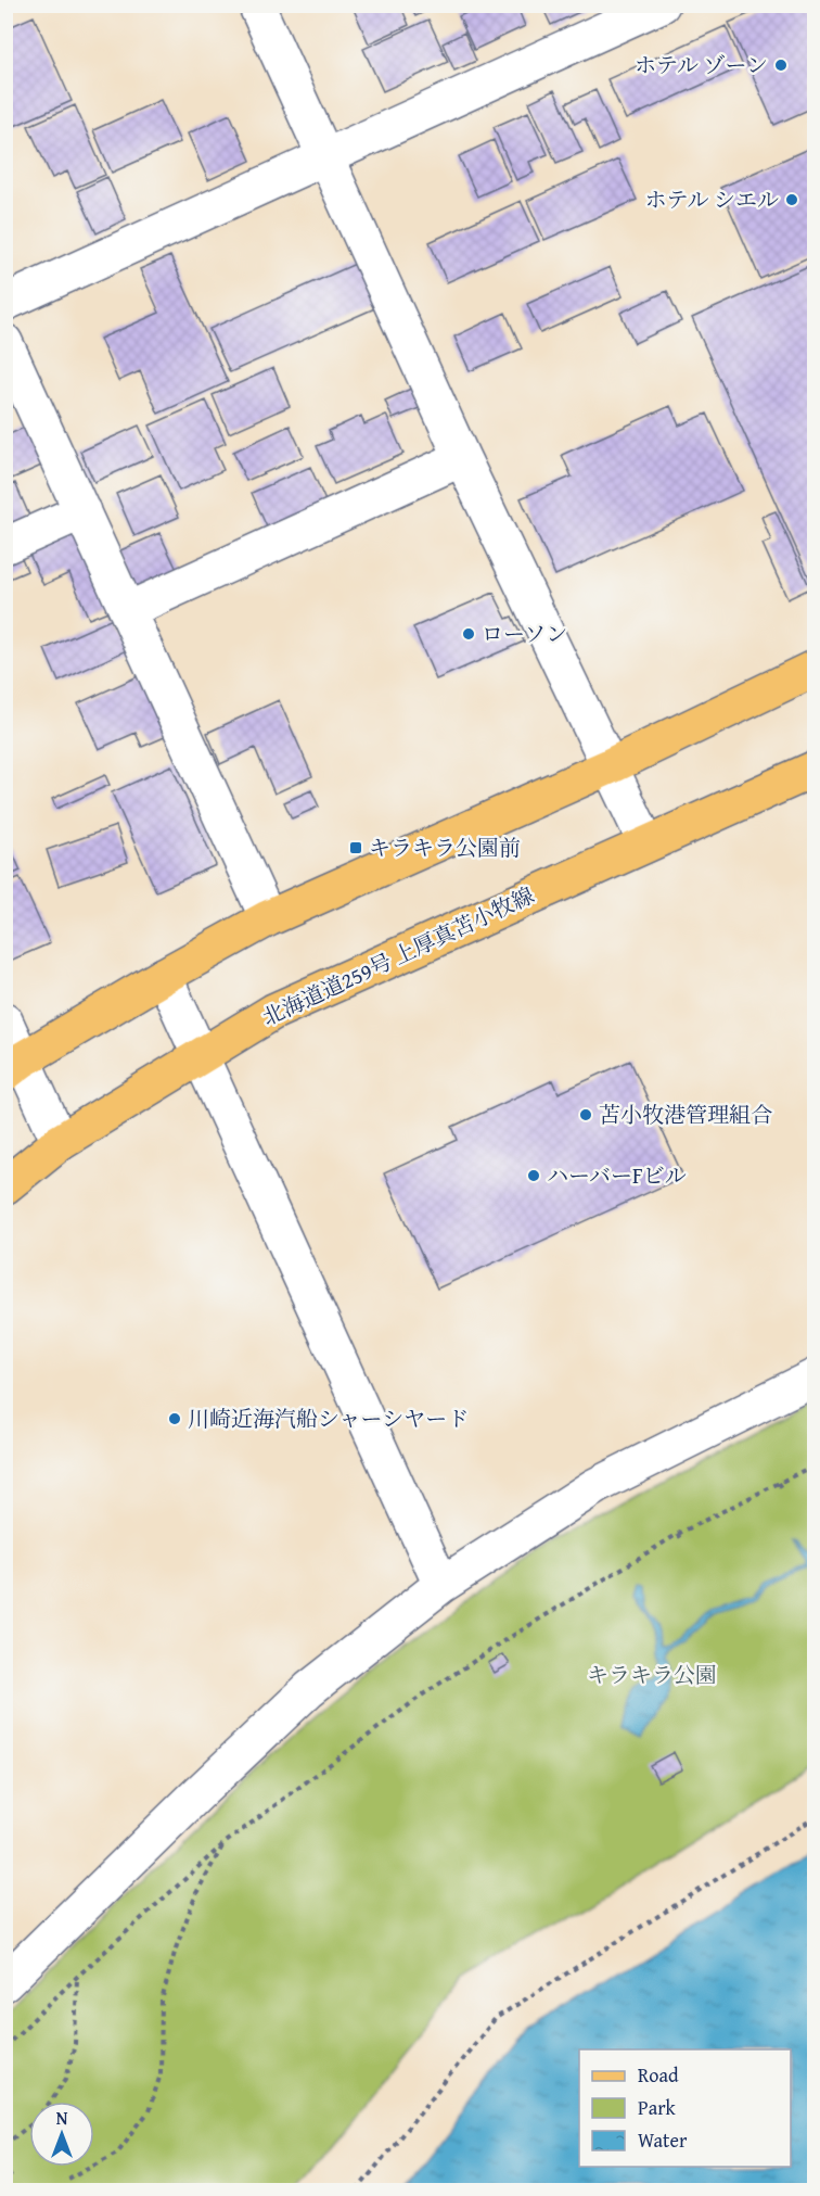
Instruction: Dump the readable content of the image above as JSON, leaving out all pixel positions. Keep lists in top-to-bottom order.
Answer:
{
  "streets": {
    "main road": ["北海道道259号 上厚真苫小牧線"]
  },
  "parks": ["キラキラ公園"],
  "places": {
    "other": [
      "ホテル ゾーン",
      "ホテル シエル",
      "ローソン",
      "苫小牧港管理組合",
      "ハーバーFビル",
      "川崎近海汽船シャーシヤード"
    ],
    "transit": ["キラキラ公園前"]
  },
  "legend": ["Road", "Park", "Water"],
  "north": "top"
}
